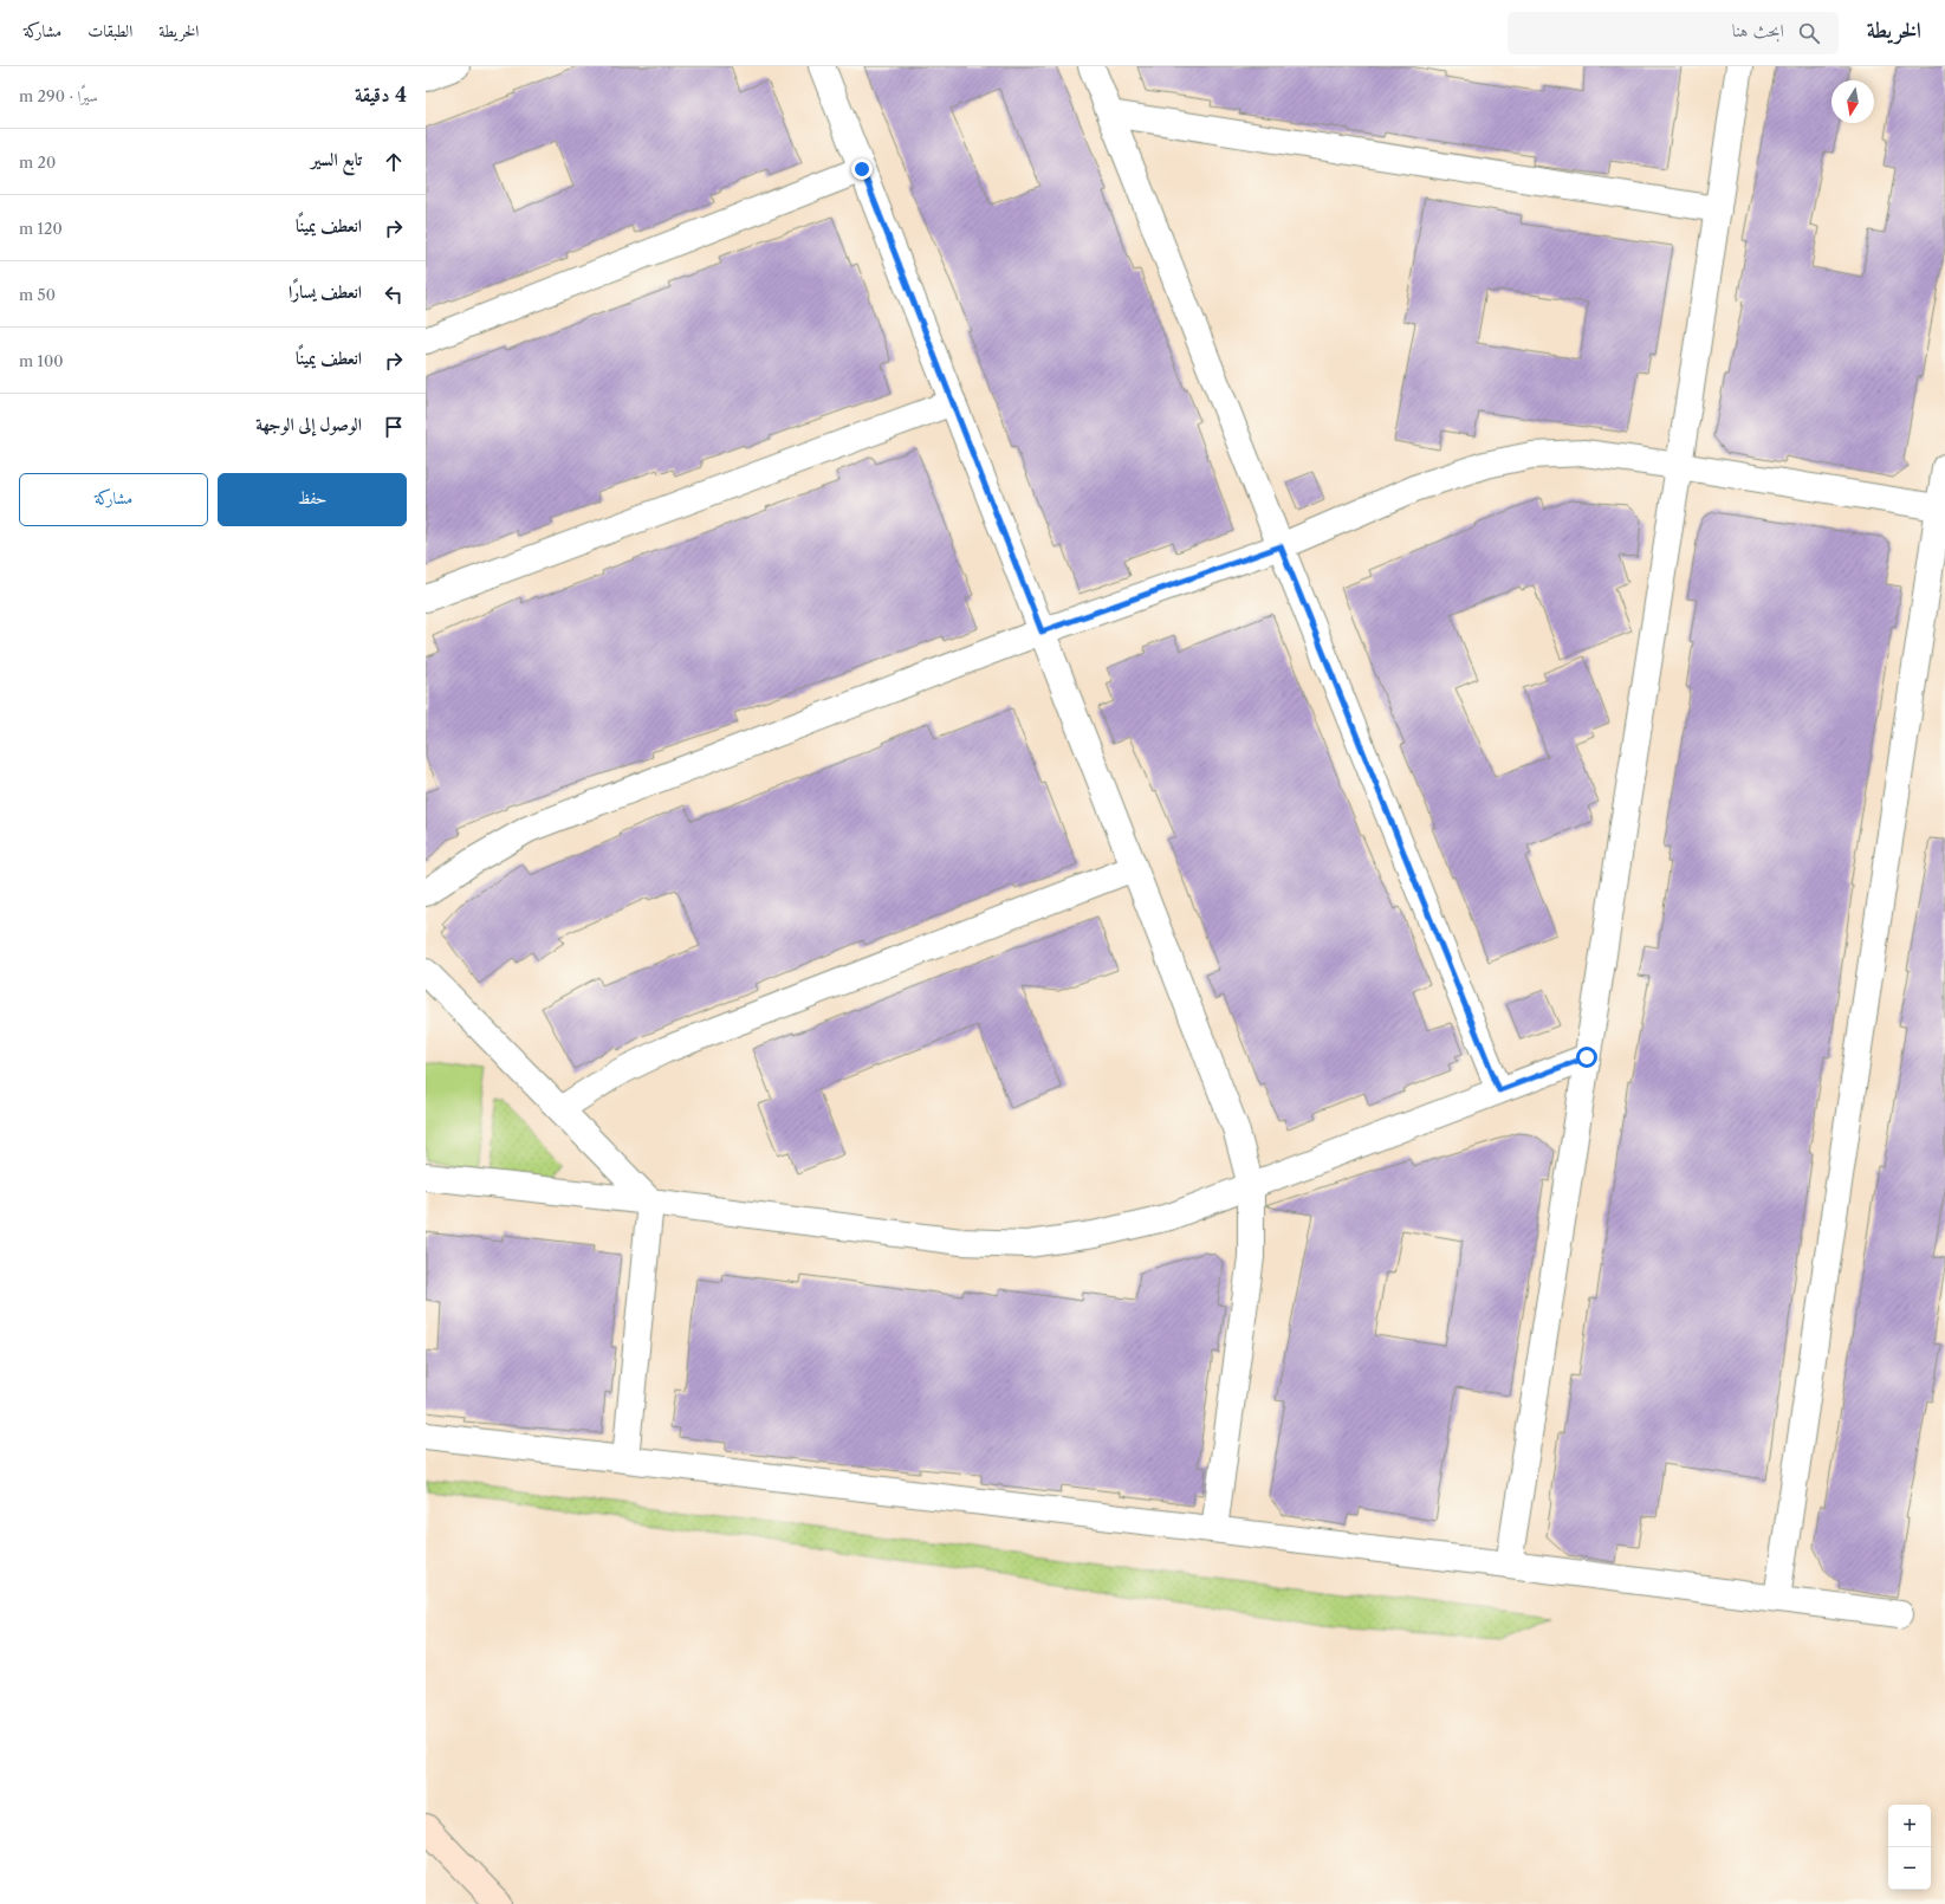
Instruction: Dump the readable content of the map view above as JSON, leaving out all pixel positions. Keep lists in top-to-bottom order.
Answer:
{
  "north": "bottom",
  "page": {
    "header": "الخريطة",
    "search": "ابحث هنا",
    "nav": ["الخريطة", "الطبقات", "مشاركة"],
    "heading": ["4 دقيقة", "سيرًا · 290 m"],
    "list": [
      ["تابع السير", "20 m"],
      ["انعطف يمينًا", "120 m"],
      ["انعطف يسارًا", "50 m"],
      ["انعطف يمينًا", "100 m"],
      "الوصول إلى الوجهة"
    ],
    "buttons": ["حفظ", "مشاركة"],
    "map_buttons": ["+", "−"]
  }
}
